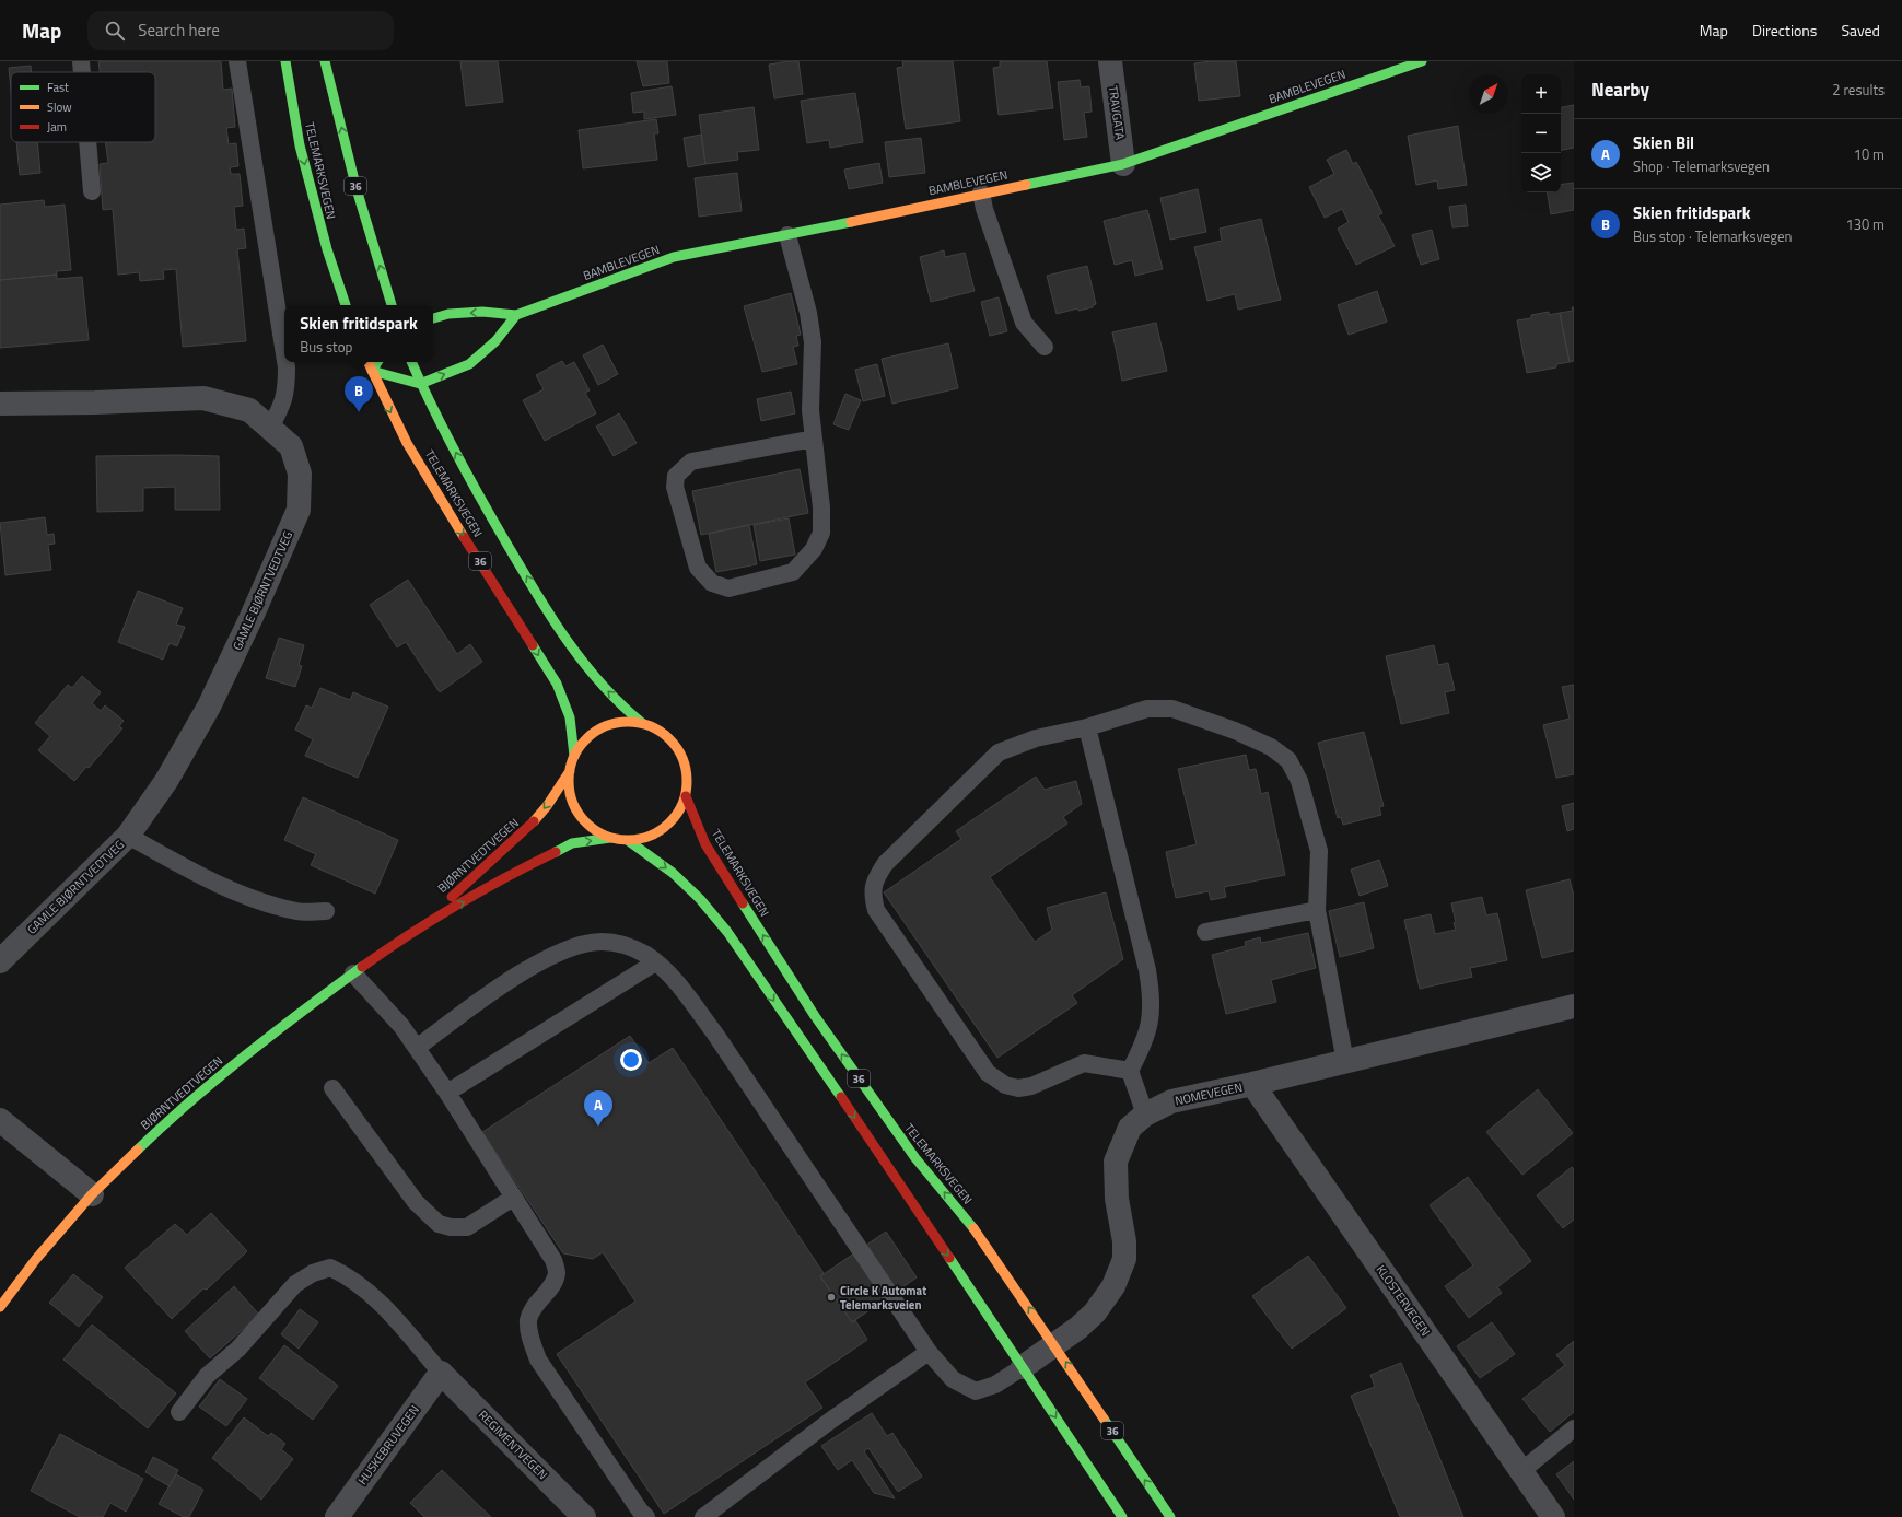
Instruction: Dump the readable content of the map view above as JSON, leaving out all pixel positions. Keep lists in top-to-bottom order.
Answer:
{
  "streets": {
    "main road": [
      "BAMBLEVEGEN",
      "TELEMARKSVEGEN",
      "36",
      "BJØRNTVEDTVEGEN"
    ],
    "street": [
      "TRAVGATA",
      "GAMLE BJØRNTVEDTVEG",
      "NOMEVEGEN",
      "KLOSTERVEGEN",
      "HUSKEBRUVEGEN",
      "REGIMENTVEGEN"
    ]
  },
  "crossings": [
    ["BAMBLEVEGEN", "TRAVGATA"],
    ["TELEMARKSVEGEN", "36"],
    ["TELEMARKSVEGEN", "BJØRNTVEDTVEGEN"],
    ["TELEMARKSVEGEN", "NOMEVEGEN"],
    ["36", "BJØRNTVEDTVEGEN"],
    ["36", "NOMEVEGEN"],
    ["NOMEVEGEN", "KLOSTERVEGEN"],
    ["HUSKEBRUVEGEN", "REGIMENTVEGEN"]
  ],
  "places": ["Circle K Automat Telemarksveien"],
  "legend": ["Fast", "Slow", "Jam"],
  "north": "top right",
  "page": {
    "header": "Map",
    "search": "Search here",
    "nav": ["Map", "Directions", "Saved"],
    "heading": ["Nearby", "2 results"],
    "map_buttons": ["+", "−"],
    "list": [
      {
        "mark": "A",
        "name": "Skien Bil",
        "note": "Shop · Telemarksvegen",
        "value": "10 m"
      },
      {
        "mark": "B",
        "name": "Skien fritidspark",
        "note": "Bus stop · Telemarksvegen",
        "value": "130 m"
      }
    ],
    "popup": ["Skien fritidspark", "Bus stop"],
    "pins": ["B", "A"]
  }
}
